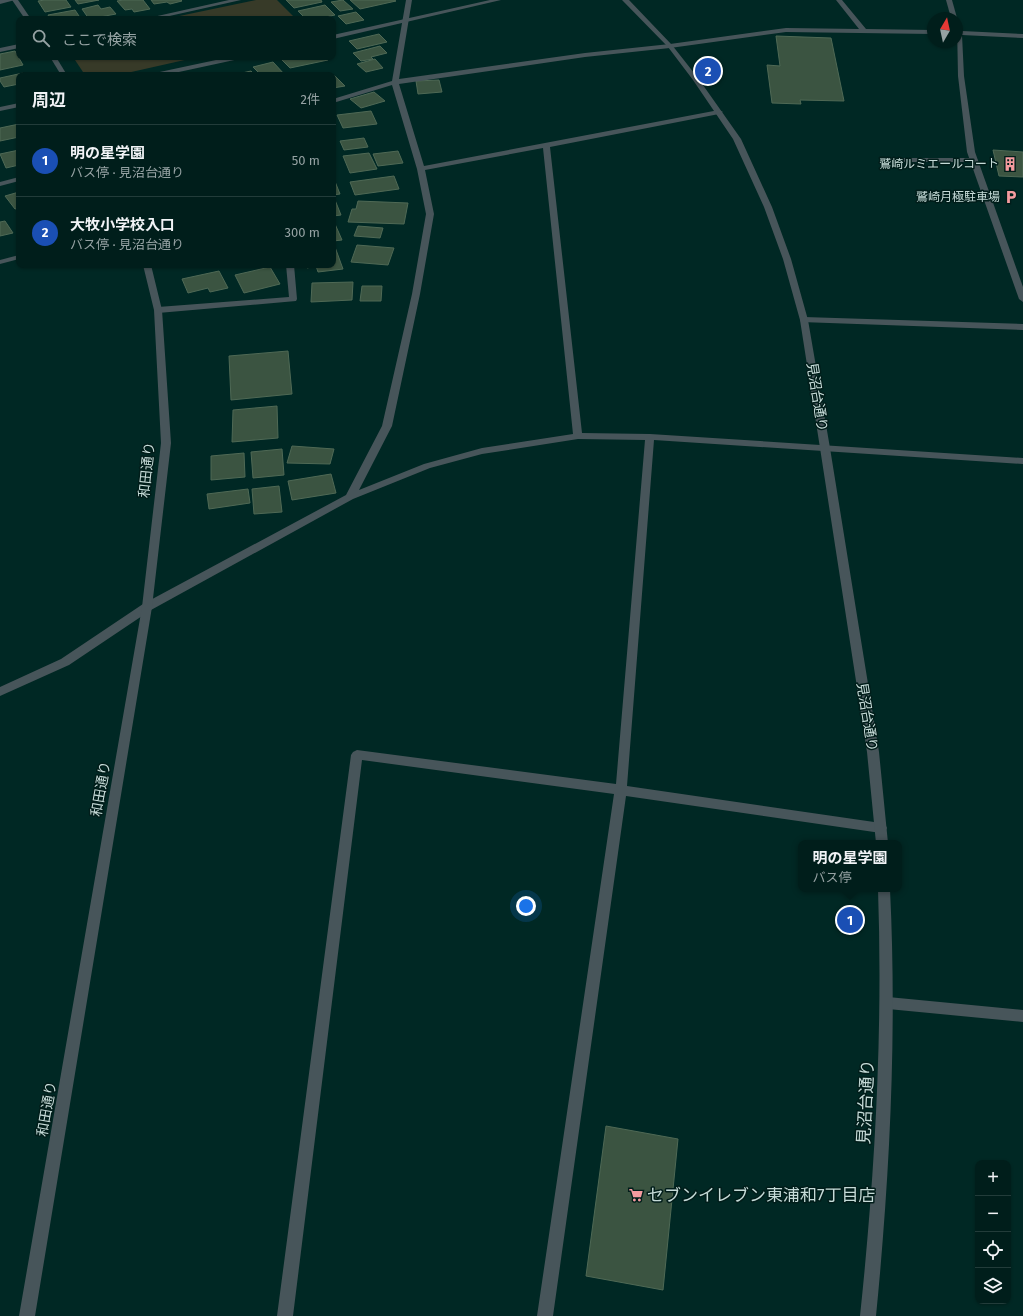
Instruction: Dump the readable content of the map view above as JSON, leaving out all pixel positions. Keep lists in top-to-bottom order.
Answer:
{
  "streets": {
    "street": ["見沼台通り", "和田通り"]
  },
  "places": {
    "building": ["鷲崎ルミエールコート"],
    "parking": ["鷲崎月極駐車場"],
    "supermarket": ["セブンイレブン東浦和7丁目店"]
  },
  "north": "top",
  "page": {
    "search": "ここで検索",
    "pins": ["2", "1"],
    "heading": ["周辺", "2件"],
    "list": [
      {
        "mark": "1",
        "name": "明の星学園",
        "note": "バス停 · 見沼台通り",
        "value": "50 m"
      },
      {
        "mark": "2",
        "name": "大牧小学校入口",
        "note": "バス停 · 見沼台通り",
        "value": "300 m"
      }
    ],
    "popup": ["明の星学園", "バス停"],
    "map_buttons": ["+", "−"]
  }
}
